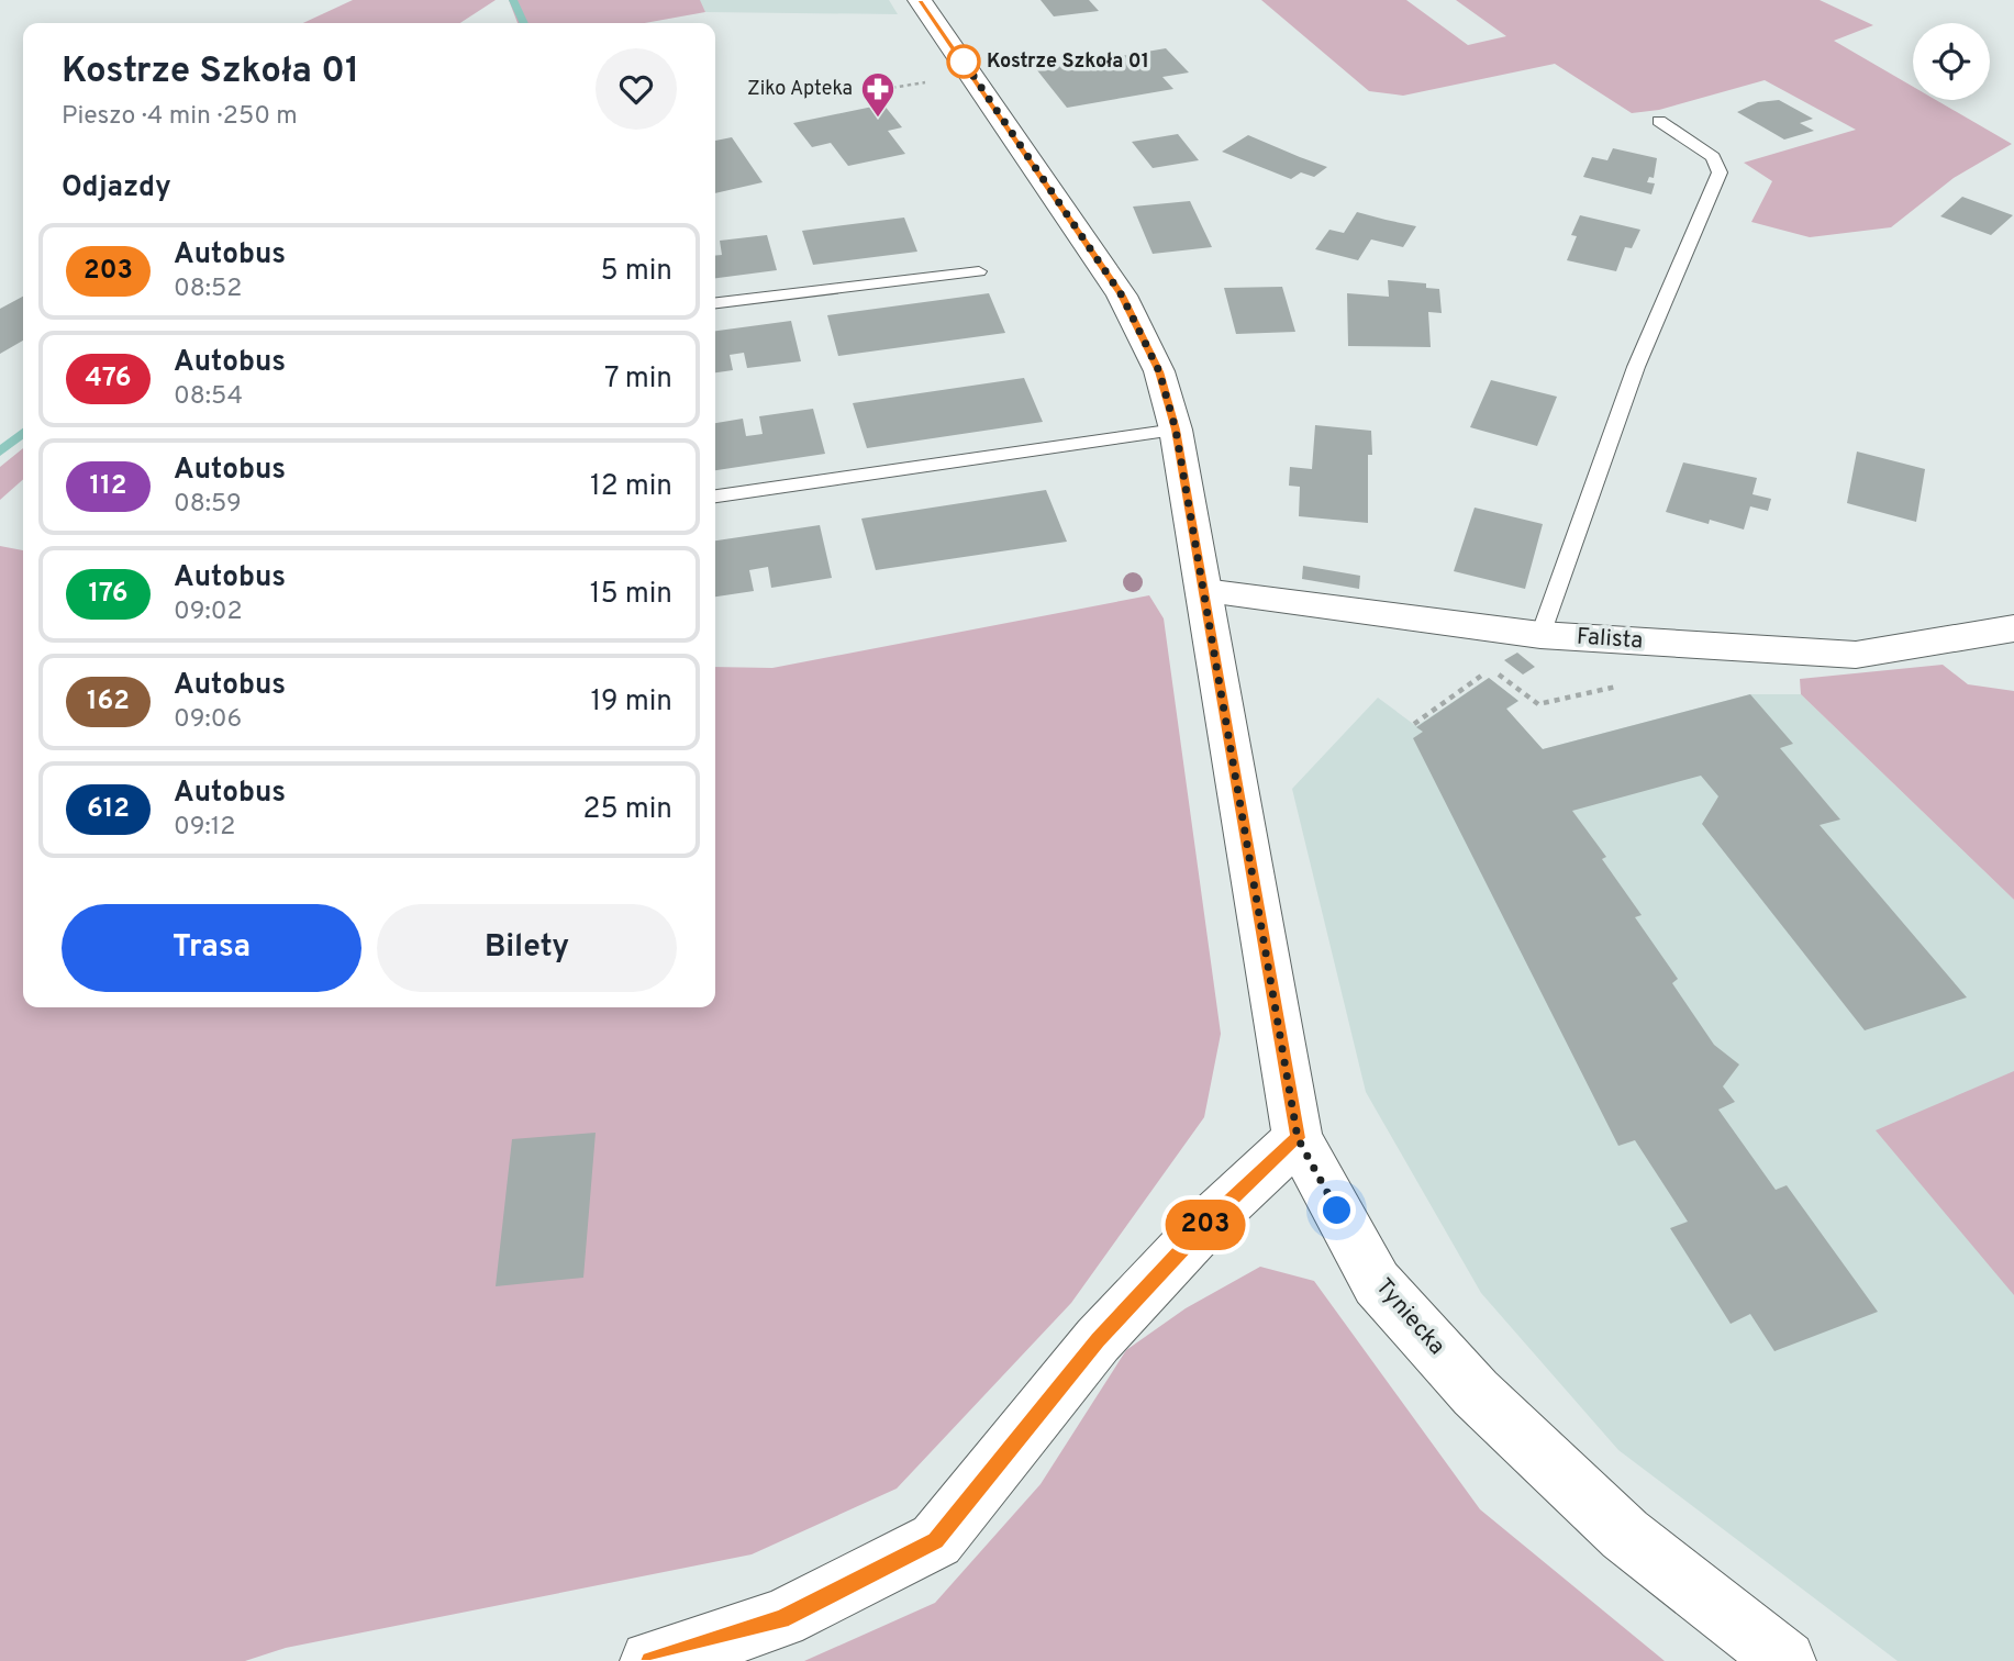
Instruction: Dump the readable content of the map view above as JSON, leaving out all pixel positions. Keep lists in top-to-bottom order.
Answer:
{
  "streets": {
    "street": ["Falista", "Tyniecka"]
  },
  "crossings": [
    ["Falista", "Tyniecka"]
  ],
  "places": {
    "other": ["Kostrze Szkoła 01"],
    "pharmacy": ["Ziko Apteka"]
  },
  "lines": ["bus line 203"],
  "page": {
    "on_map": "203",
    "heading": [
      ["Kostrze Szkoła 01", "Pieszo · 4 min · 250 m"],
      "Odjazdy"
    ],
    "list": [
      {
        "mark": "203",
        "name": "Autobus",
        "note": "08:52",
        "value": "5 min"
      },
      {
        "mark": "476",
        "name": "Autobus",
        "note": "08:54",
        "value": "7 min"
      },
      {
        "mark": "112",
        "name": "Autobus",
        "note": "08:59",
        "value": "12 min"
      },
      {
        "mark": "176",
        "name": "Autobus",
        "note": "09:02",
        "value": "15 min"
      },
      {
        "mark": "162",
        "name": "Autobus",
        "note": "09:06",
        "value": "19 min"
      },
      {
        "mark": "612",
        "name": "Autobus",
        "note": "09:12",
        "value": "25 min"
      }
    ],
    "buttons": ["Trasa", "Bilety"]
  }
}
